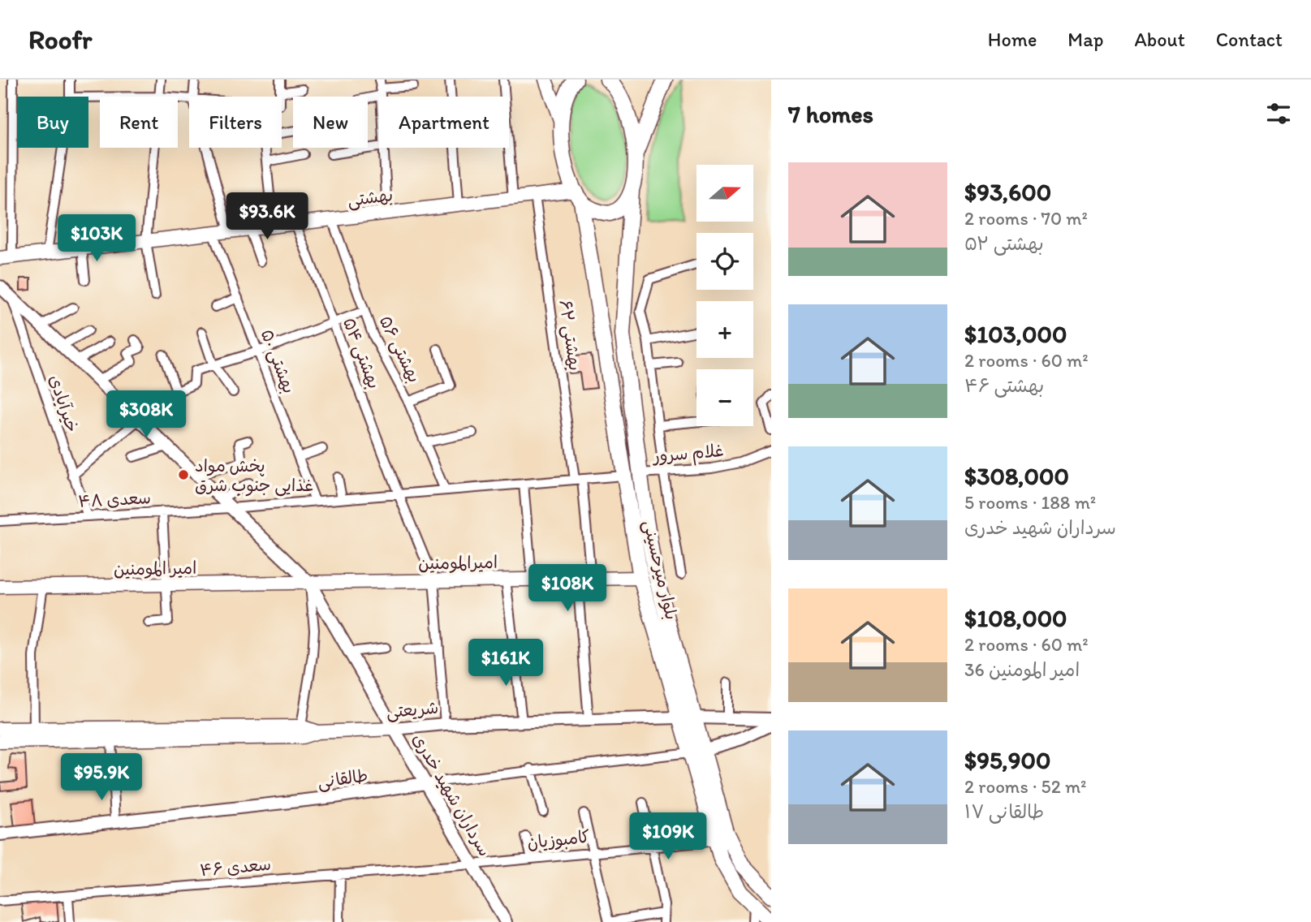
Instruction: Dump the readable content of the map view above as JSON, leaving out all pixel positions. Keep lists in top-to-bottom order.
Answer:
{
  "streets": {
    "main road": [
      "بهشتی",
      "امیرالمومنین",
      "امیر المومنین",
      "بلوار میرحسینی",
      "شریعتی"
    ],
    "street": [
      "بهشتی ۶۲",
      "بهشتی ۵۶",
      "بهشتی ۵۴",
      "بهشتی ۵۰",
      "خیرآبادی",
      "غلام سرور",
      "سعدی ۴۸",
      "طالقانی",
      "سرداران شهید خدری",
      "کامبوزیان",
      "سعدی ۴۶"
    ]
  },
  "crossings": [
    ["بهشتی", "بهشتی ۶۲"],
    ["بهشتی", "بهشتی ۵۶"],
    ["بهشتی", "بهشتی ۵۴"],
    ["بهشتی", "بهشتی ۵۰"],
    ["بهشتی", "بلوار میرحسینی"],
    ["بهشتی ۶۲", "سعدی ۴۸"],
    ["بهشتی ۶۲", "امیرالمومنین"],
    ["بهشتی ۵۶", "سعدی ۴۸"],
    ["بهشتی ۵۴", "سعدی ۴۸"],
    ["بهشتی ۵۴", "امیرالمومنین"],
    ["بهشتی ۵۴", "شریعتی"],
    ["بهشتی ۵۰", "سعدی ۴۸"],
    ["خیرآبادی", "سعدی ۴۸"],
    ["خیرآبادی", "سرداران شهید خدری"],
    ["غلام سرور", "بلوار میرحسینی"],
    ["سعدی ۴۸", "بلوار میرحسینی"],
    ["سعدی ۴۸", "سرداران شهید خدری"],
    ["امیرالمومنین", "امیر المومنین"],
    ["امیرالمومنین", "بلوار میرحسینی"],
    ["امیرالمومنین", "سرداران شهید خدری"],
    ["امیر المومنین", "سرداران شهید خدری"],
    ["بلوار میرحسینی", "شریعتی"],
    ["بلوار میرحسینی", "طالقانی"],
    ["بلوار میرحسینی", "کامبوزیان"],
    ["شریعتی", "سرداران شهید خدری"],
    ["طالقانی", "سرداران شهید خدری"],
    ["سرداران شهید خدری", "کامبوزیان"],
    ["سرداران شهید خدری", "سعدی ۴۶"],
    ["کامبوزیان", "سعدی ۴۶"]
  ],
  "places": ["پخش مواد غذایی جنوب شرق"],
  "north": "right",
  "page": {
    "header": "Roofr",
    "nav": [
      "Home",
      "Map",
      "About",
      "Contact"
    ],
    "heading": "7 homes",
    "chip": [
      "Buy",
      "Rent",
      "Filters",
      "New",
      "Apartment"
    ],
    "list": [
      {
        "name": "$93,600",
        "note": "2 rooms · 70 m² · بهشتی ۵۲"
      },
      {
        "name": "$103,000",
        "note": "2 rooms · 60 m² · بهشتی ۴۶"
      },
      {
        "name": "$308,000",
        "note": "5 rooms · 188 m² · سرداران شهید خدری"
      },
      {
        "name": "$108,000",
        "note": "2 rooms · 60 m² · امیر المومنین 36"
      },
      {
        "name": "$95,900",
        "note": "2 rooms · 52 m² · طالقانی ۱۷"
      }
    ],
    "map_buttons": ["+", "−"],
    "price": [
      "$93.6K",
      "$103K",
      "$308K",
      "$108K",
      "$161K",
      "$95.9K",
      "$109K"
    ]
  }
}
